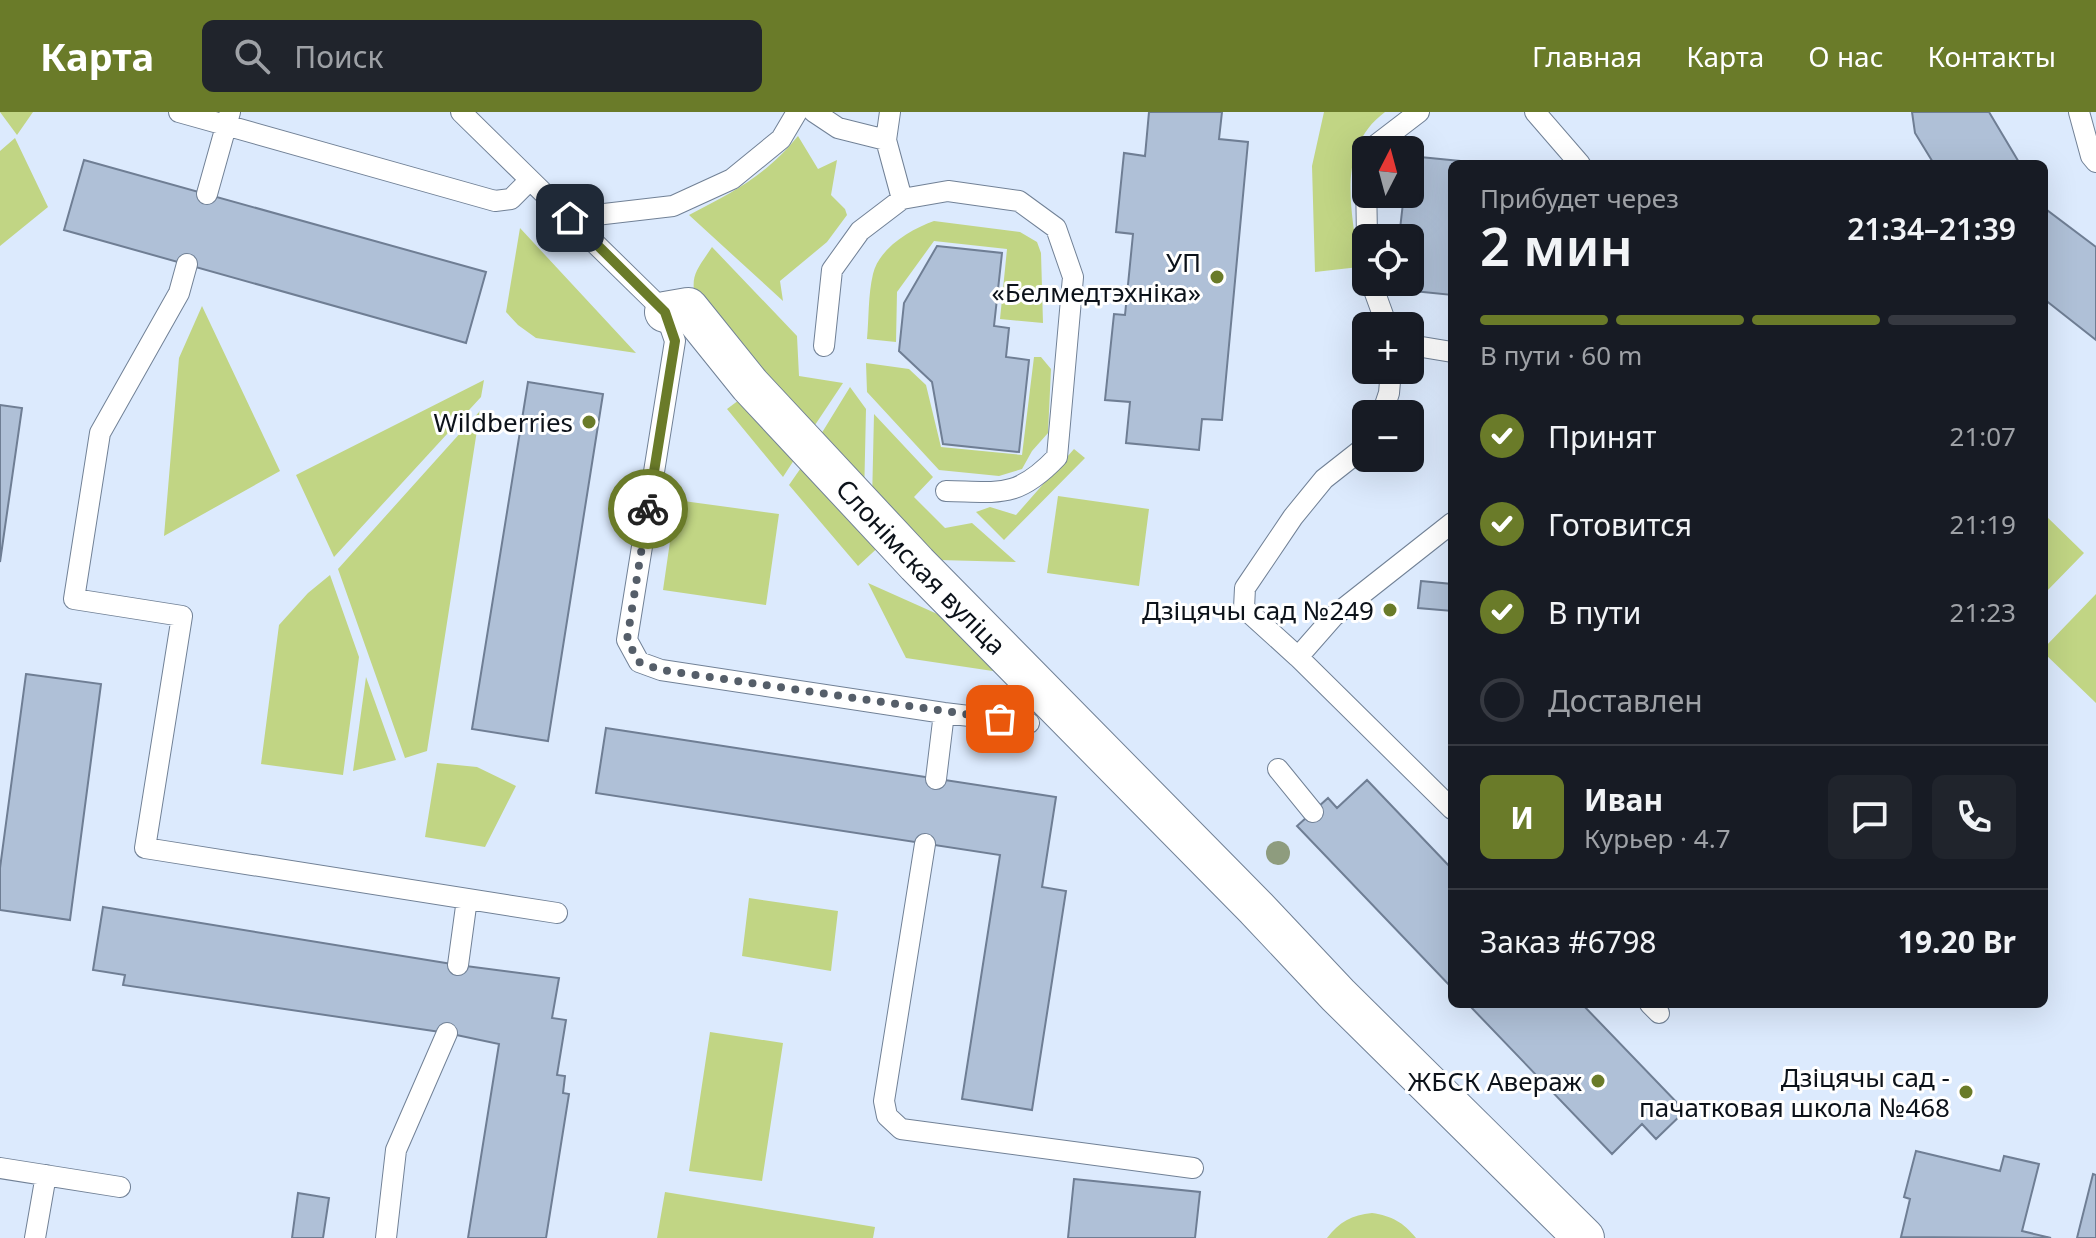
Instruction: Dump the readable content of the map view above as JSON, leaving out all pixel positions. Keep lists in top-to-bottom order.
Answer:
{
  "streets": {
    "street": ["Слонімская вуліца"]
  },
  "places": [
    "УП «Белмедтэхніка»",
    "Wildberries",
    "Дзіцячы сад №249",
    "ЖБСК Авераж",
    "Дзіцячы сад - пачатковая школа №468"
  ],
  "north": "top",
  "page": {
    "header": "Карта",
    "search": "Поиск",
    "nav": [
      "Главная",
      "Карта",
      "О нас",
      "Контакты"
    ],
    "map_buttons": ["+", "−"],
    "heading": ["2 мин", "Прибудет через", "21:34–21:39"],
    "panel": [
      "Иван",
      "Курьер · 4.7",
      "Заказ #6798",
      "19.20 Br"
    ],
    "bar": "В пути · 60 m",
    "list": [
      ["Принят", "21:07"],
      ["Готовится", "21:19"],
      ["В пути", "21:23"],
      "Доставлен"
    ],
    "round": "И"
  }
}
